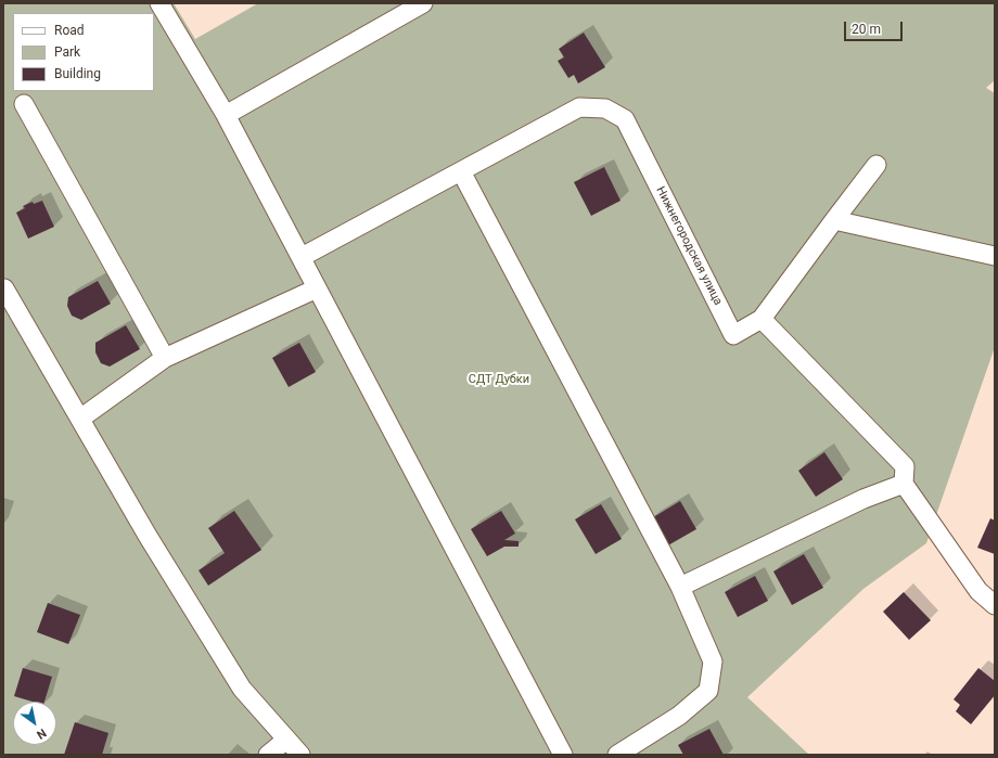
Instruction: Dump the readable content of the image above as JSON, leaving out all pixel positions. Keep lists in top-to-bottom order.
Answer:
{
  "streets": {
    "street": ["Нижнегородская улица"]
  },
  "parks": ["СДТ Дубки"],
  "legend": ["Road", "Park", "Building"],
  "scale_bar": "20 m",
  "north": "bottom right"
}
